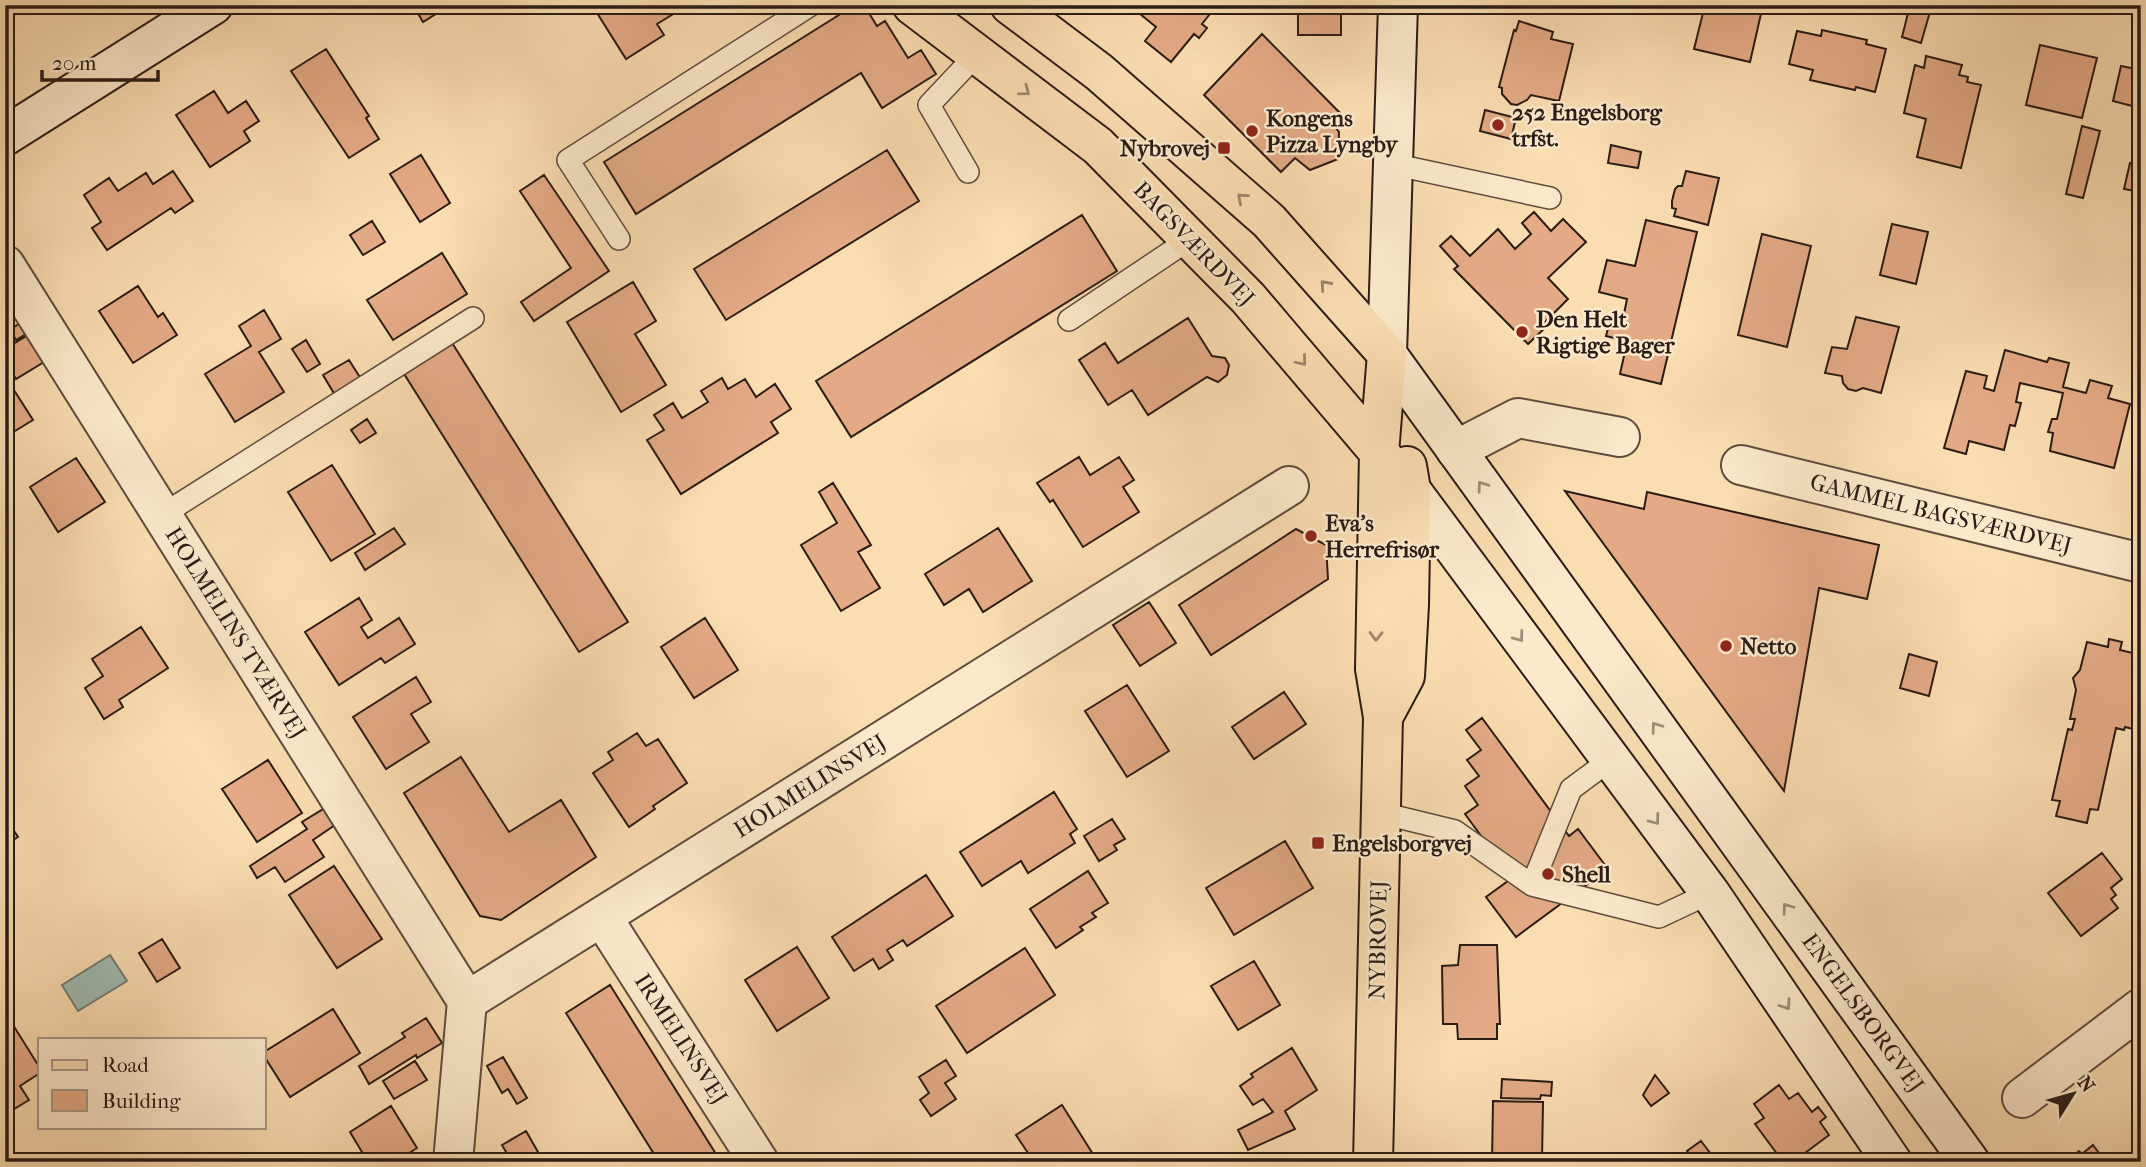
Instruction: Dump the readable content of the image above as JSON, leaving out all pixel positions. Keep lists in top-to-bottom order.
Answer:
{
  "streets": {
    "main road": ["BAGSVÆRDVEJ", "NYBROVEJ"],
    "street": [
      "GAMMEL BAGSVÆRDVEJ",
      "HOLMELINS TVÆRVEJ",
      "HOLMELINSVEJ",
      "ENGELSBORGVEJ",
      "IRMELINSVEJ"
    ]
  },
  "crossings": [
    ["BAGSVÆRDVEJ", "NYBROVEJ"],
    ["HOLMELINS TVÆRVEJ", "HOLMELINSVEJ"],
    ["HOLMELINSVEJ", "IRMELINSVEJ"],
    ["NYBROVEJ", "ENGELSBORGVEJ"]
  ],
  "places": {
    "other": [
      "252 Engelsborg trfst.",
      "Kongens Pizza Lyngby",
      "Den Helt Rigtige Bager",
      "Eva's Herrefrisør",
      "Netto",
      "Shell"
    ],
    "transit": ["Nybrovej", "Engelsborgvej"]
  },
  "legend": ["Road", "Building"],
  "scale_bar": "20 m",
  "north": "top right"
}
